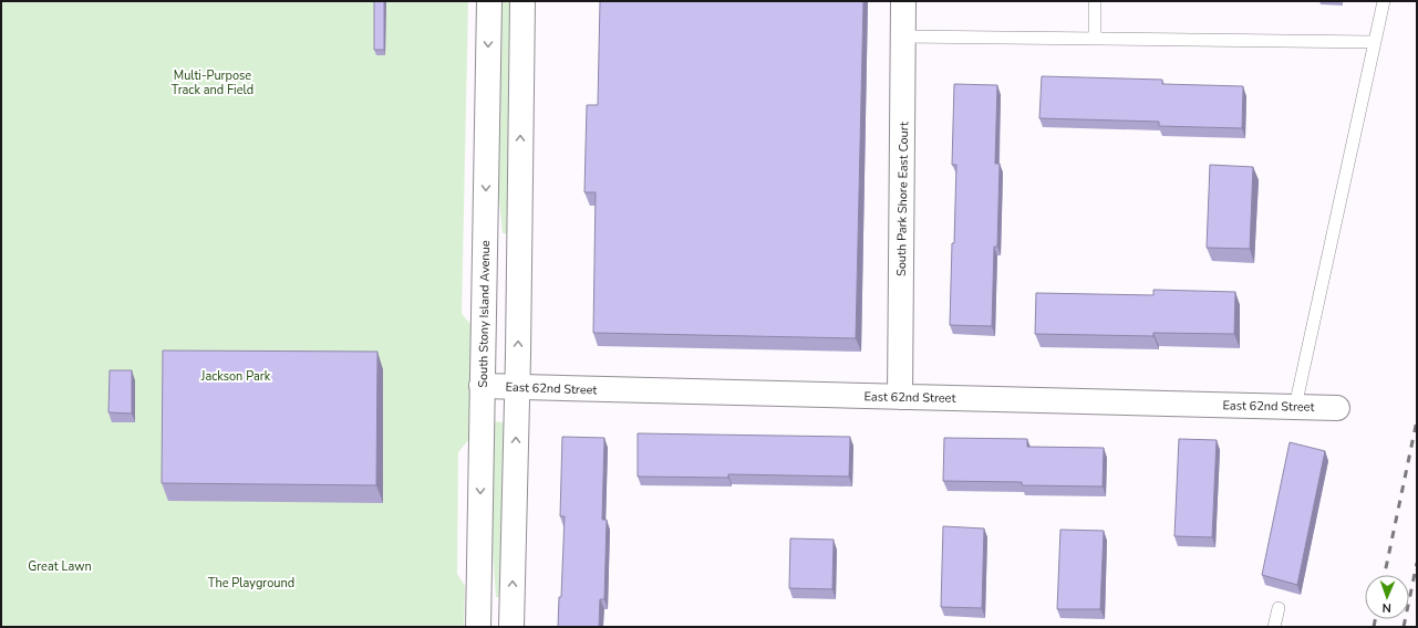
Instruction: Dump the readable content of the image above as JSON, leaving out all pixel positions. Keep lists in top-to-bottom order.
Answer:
{
  "streets": {
    "street": ["South Park Shore East Court", "South Stony Island Avenue", "East 62nd Street"]
  },
  "crossings": [
    ["South Park Shore East Court", "East 62nd Street"],
    ["South Stony Island Avenue", "East 62nd Street"]
  ],
  "parks": [
    "Multi-Purpose Track and Field",
    "Jackson Park",
    "Great Lawn",
    "The Playground"
  ],
  "north": "bottom"
}
